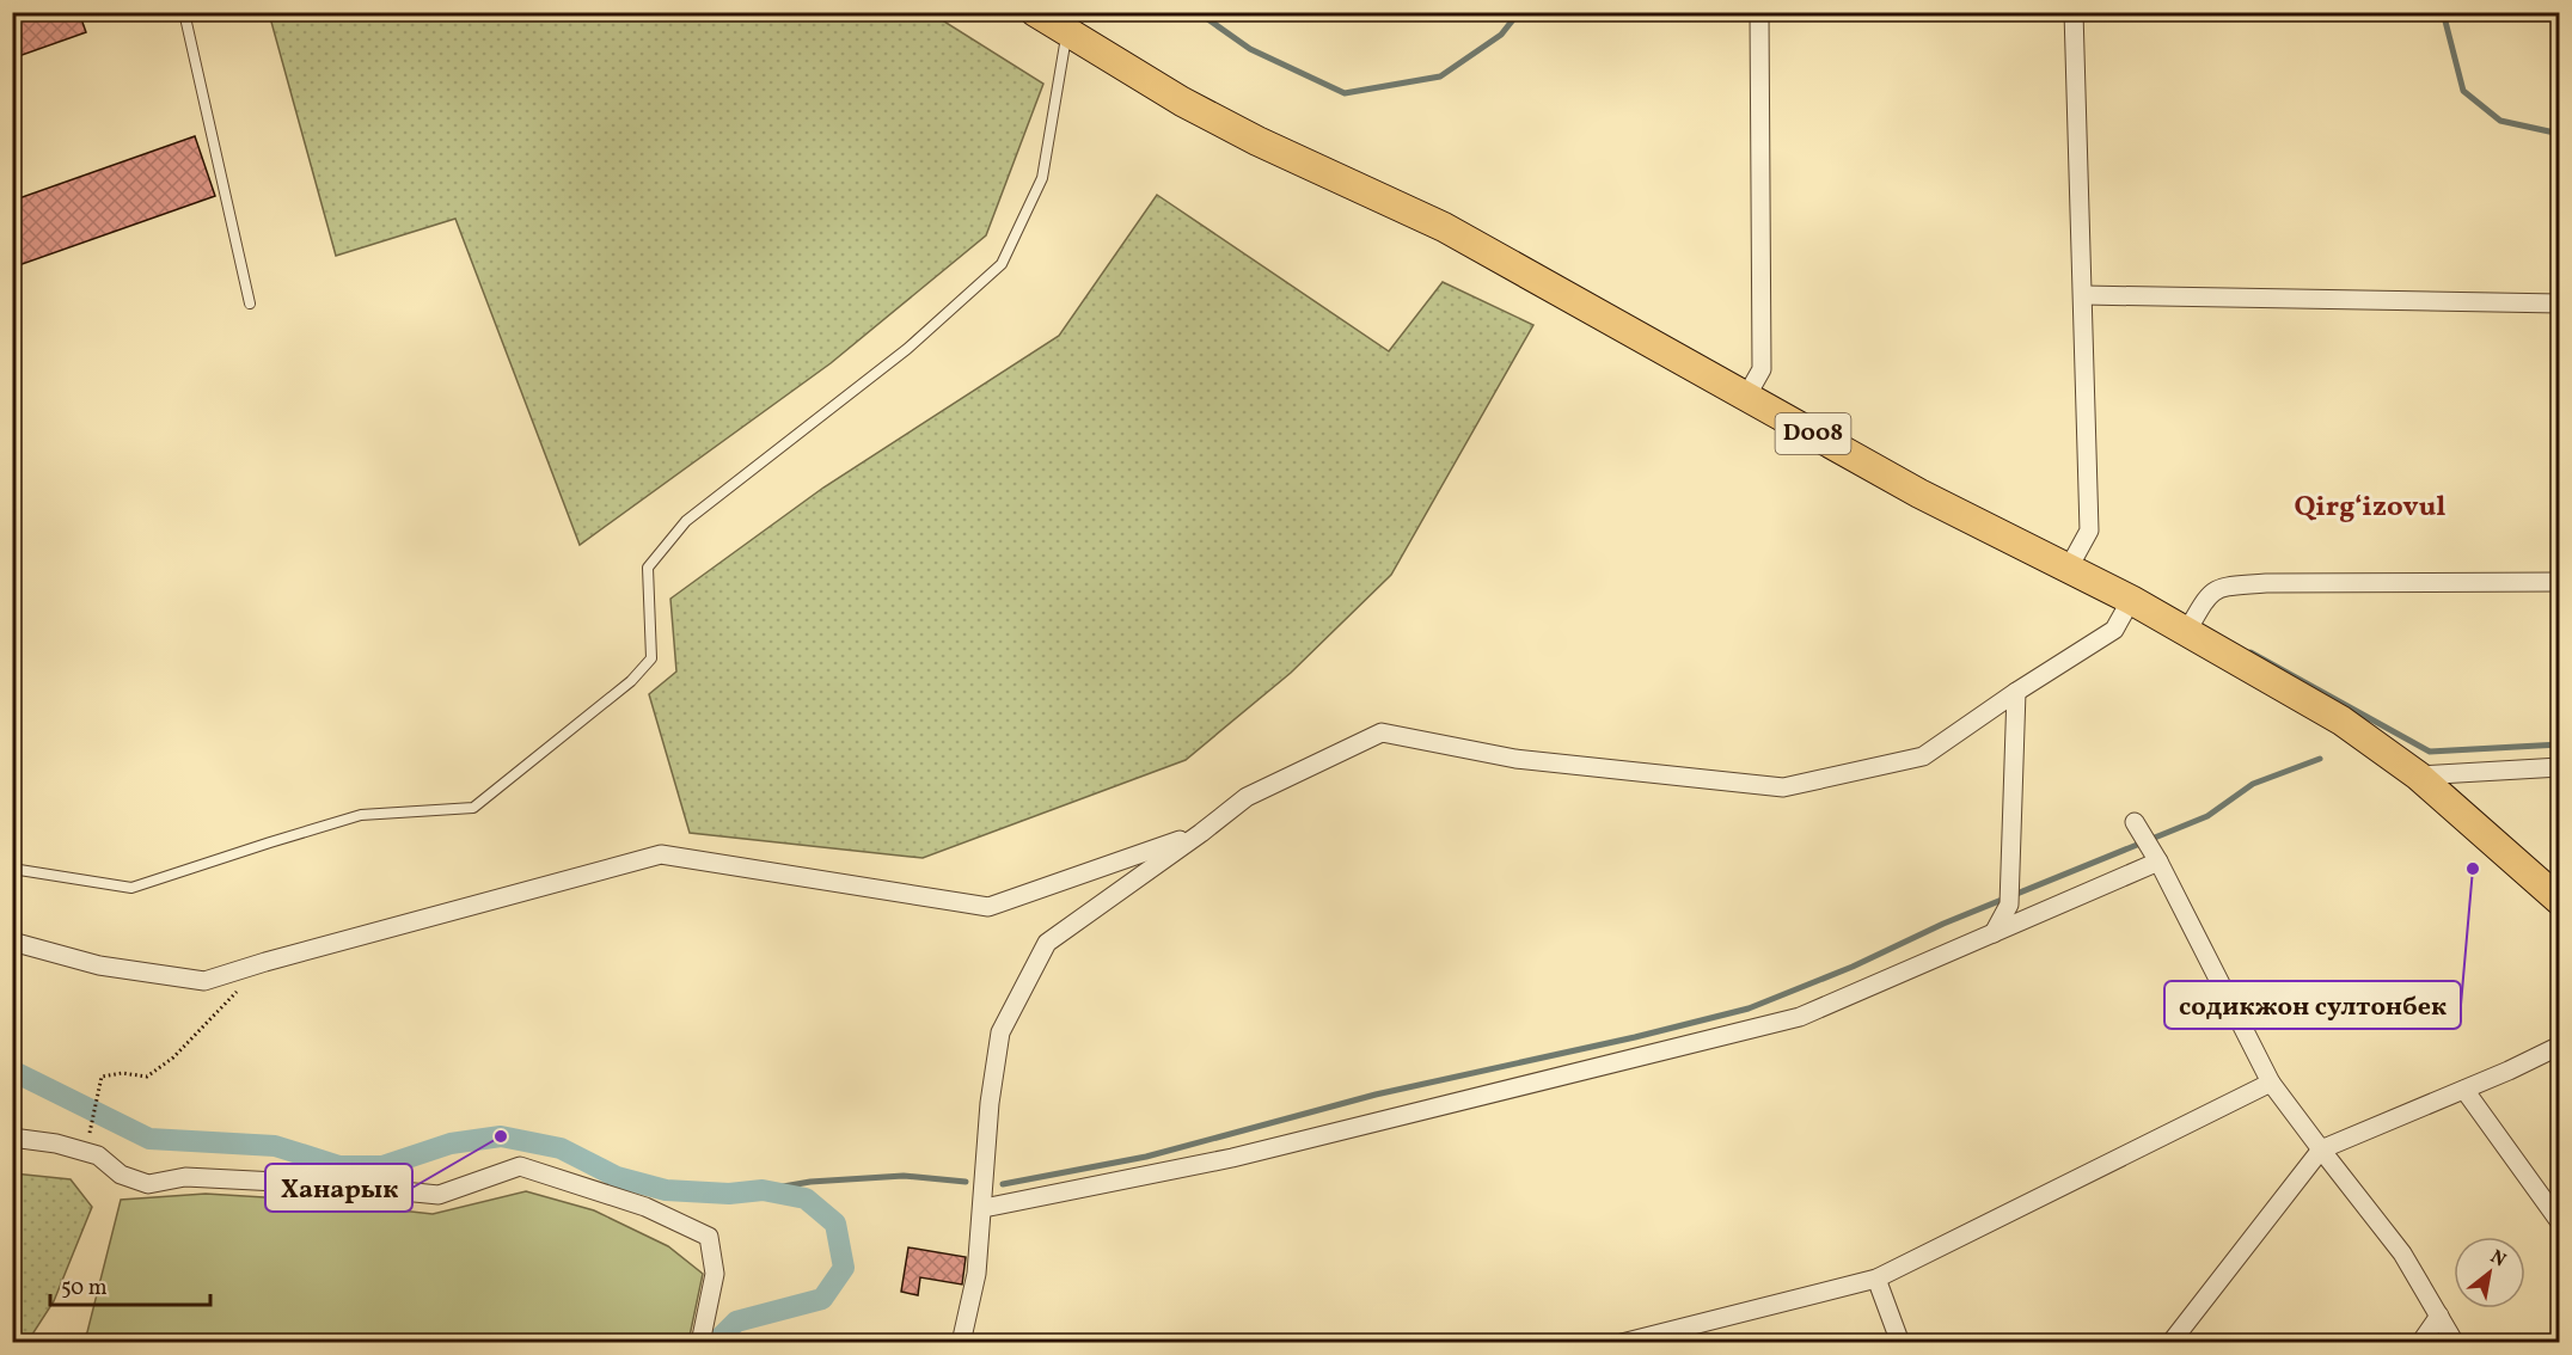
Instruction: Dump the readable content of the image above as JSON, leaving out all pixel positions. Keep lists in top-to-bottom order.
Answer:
{
  "streets": {
    "main road": ["D008"]
  },
  "districts": ["Qirgʻizovul"],
  "places": ["содикжон султонбек", "Ханарык"],
  "scale_bar": "50 m",
  "north": "top right"
}
